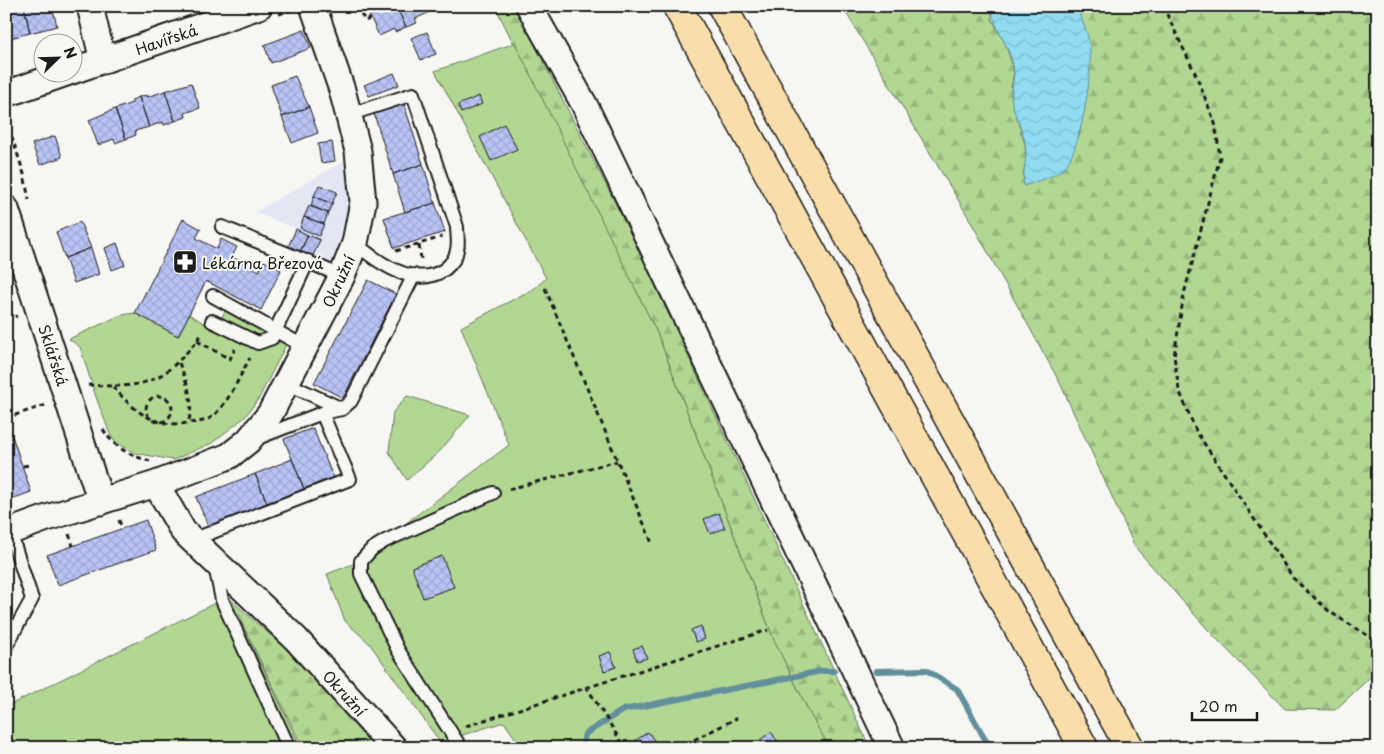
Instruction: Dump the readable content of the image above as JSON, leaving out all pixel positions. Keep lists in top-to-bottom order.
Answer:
{
  "streets": {
    "street": ["Havířská", "Okružní", "Sklářská"]
  },
  "crossings": [
    ["Okružní", "Sklářská"]
  ],
  "places": {
    "pharmacy": ["Lékárna Březová"]
  },
  "scale_bar": "20 m",
  "north": "top right"
}
